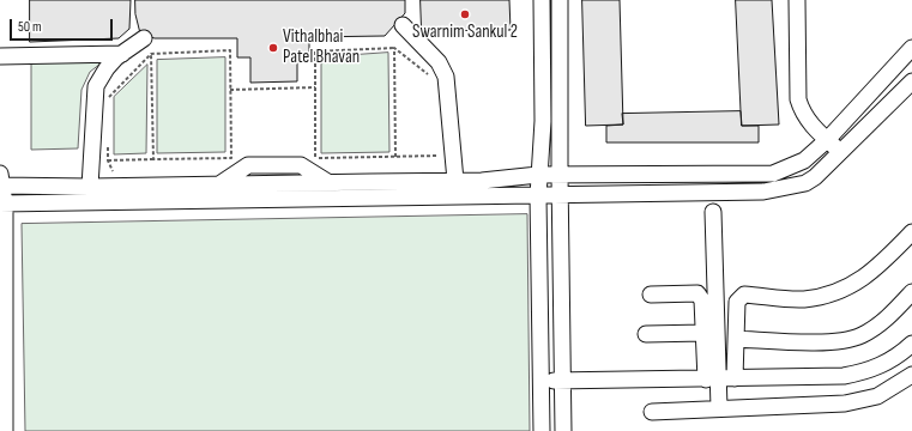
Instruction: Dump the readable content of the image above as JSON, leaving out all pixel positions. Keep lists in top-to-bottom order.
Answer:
{
  "places": ["Swarnim Sankul 2", "Vithalbhai Patel Bhavan"],
  "scale_bar": "50 m"
}
